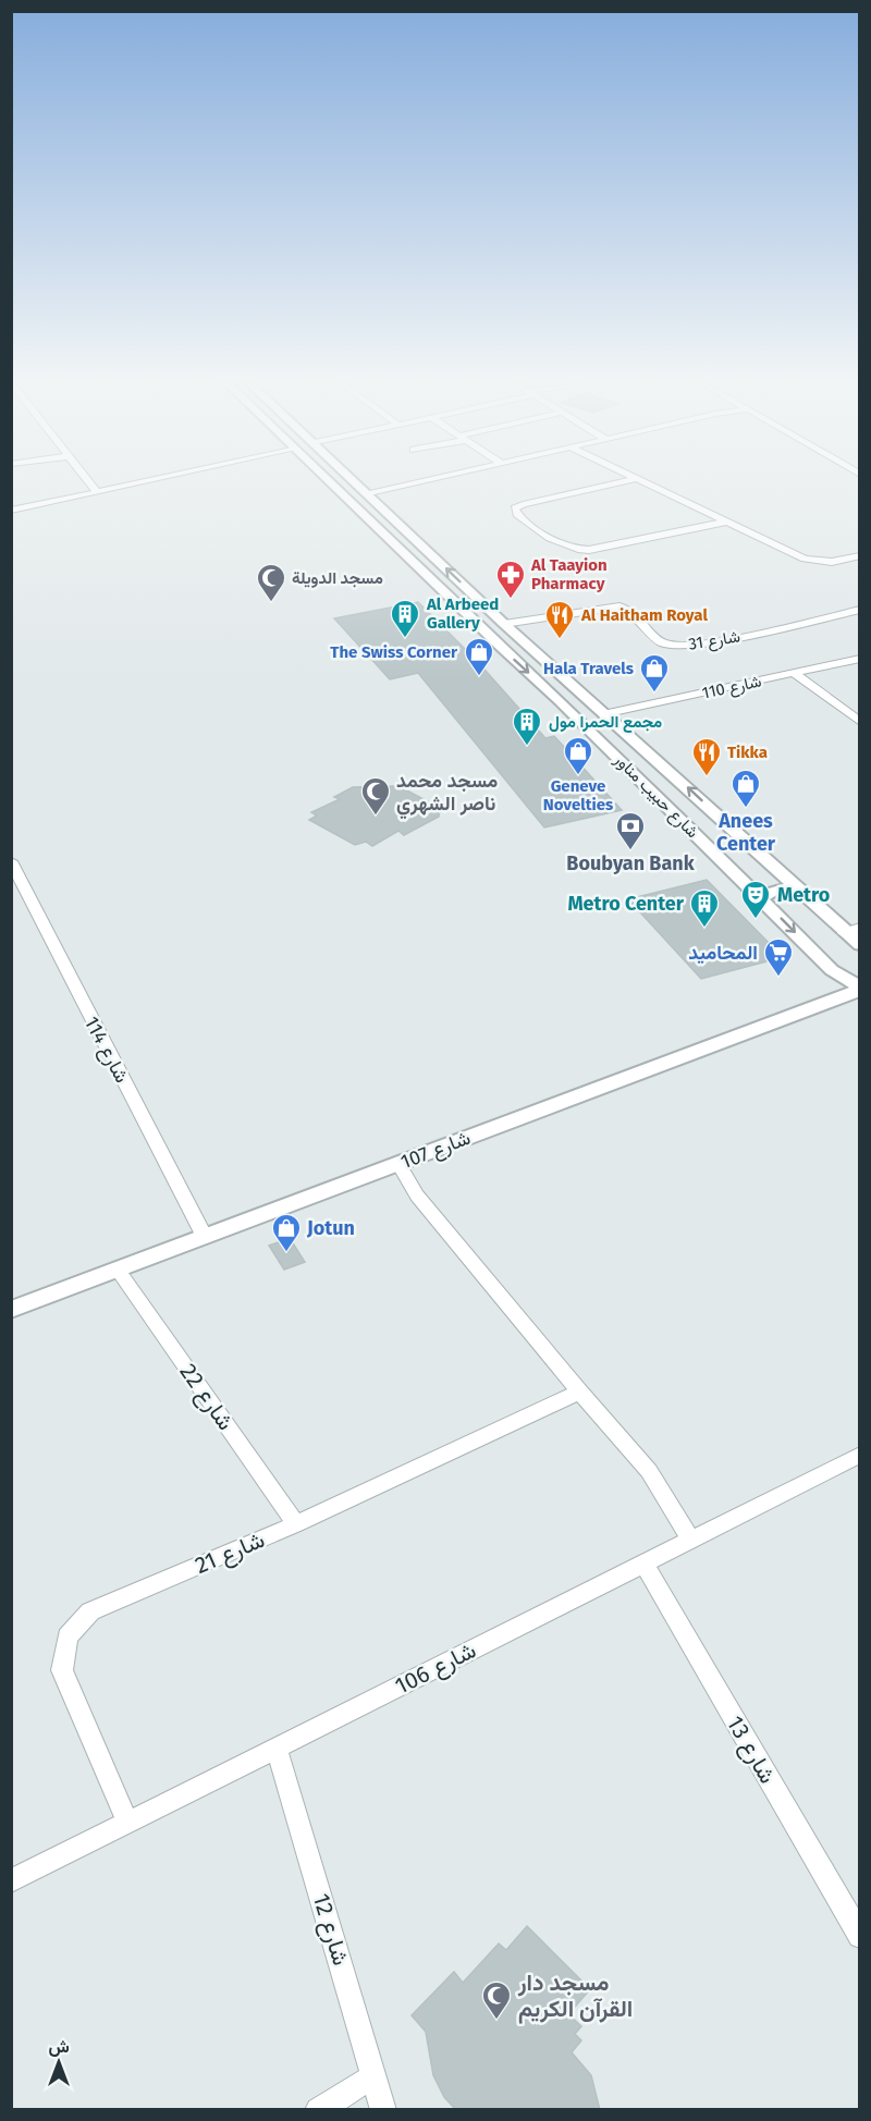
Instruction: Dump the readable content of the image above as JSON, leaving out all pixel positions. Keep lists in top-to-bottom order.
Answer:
{
  "streets": {
    "street": [
      "شارع 31",
      "شارع 110",
      "شارع حبيب مناور",
      "شارع 114",
      "شارع 107",
      "شارع 22",
      "شارع 21",
      "شارع 106",
      "شارع 13",
      "شارع 12"
    ]
  },
  "crossings": [
    ["شارع 31", "شارع حبيب مناور"],
    ["شارع 110", "شارع حبيب مناور"],
    ["شارع حبيب مناور", "شارع 107"],
    ["شارع 114", "شارع 107"],
    ["شارع 107", "شارع 22"],
    ["شارع 22", "شارع 21"],
    ["شارع 21", "شارع 106"],
    ["شارع 106", "شارع 13"],
    ["شارع 106", "شارع 12"]
  ],
  "places": {
    "pharmacy": ["Al Taayion Pharmacy"],
    "mosque": ["مسجد الدويلة", "مسجد محمد ناصر الشهري", "مسجد دار القرآن الكريم"],
    "building": ["Al Arbeed Gallery", "مجمع الحمرا مول", "Metro Center"],
    "restaurant": ["Al Haitham Royal", "Tikka"],
    "shop": [
      "The Swiss Corner",
      "Hala Travels",
      "Geneve Novelties",
      "Anees Center",
      "Jotun"
    ],
    "bank": ["Boubyan Bank"],
    "theatre": ["Metro"],
    "supermarket": ["المحاميد"]
  },
  "north": "top"
}
